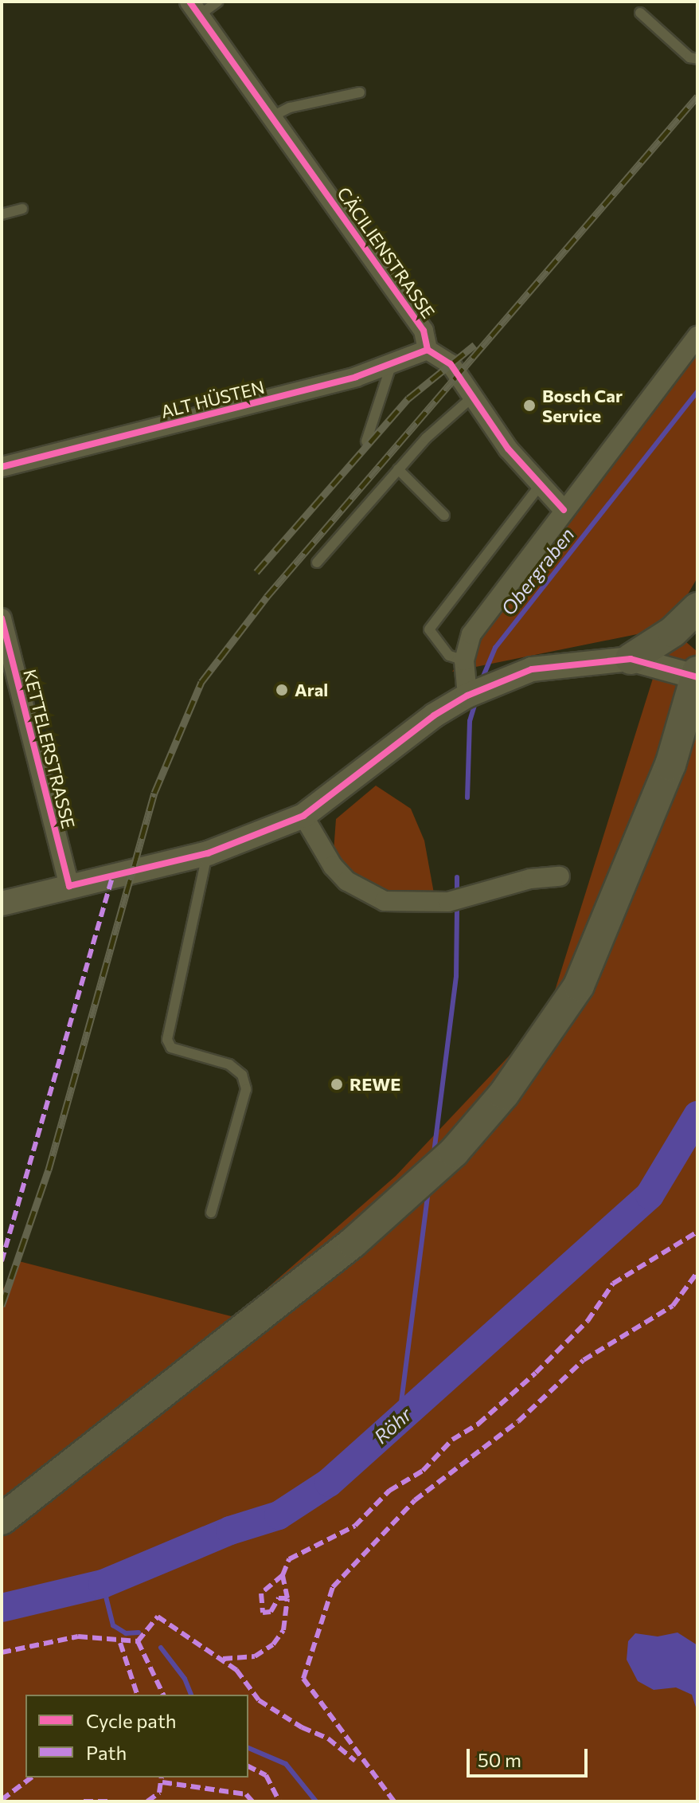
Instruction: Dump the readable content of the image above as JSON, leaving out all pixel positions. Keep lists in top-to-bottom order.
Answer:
{
  "streets": {
    "street": ["CÄCILIENSTRASSE", "ALT HÜSTEN", "KETTELERSTRASSE"]
  },
  "crossings": [
    ["CÄCILIENSTRASSE", "ALT HÜSTEN"]
  ],
  "water": ["Obergraben", "Röhr"],
  "places": ["Bosch Car Service", "Aral", "REWE"],
  "legend": ["Cycle path", "Path"],
  "scale_bar": "50 m"
}
